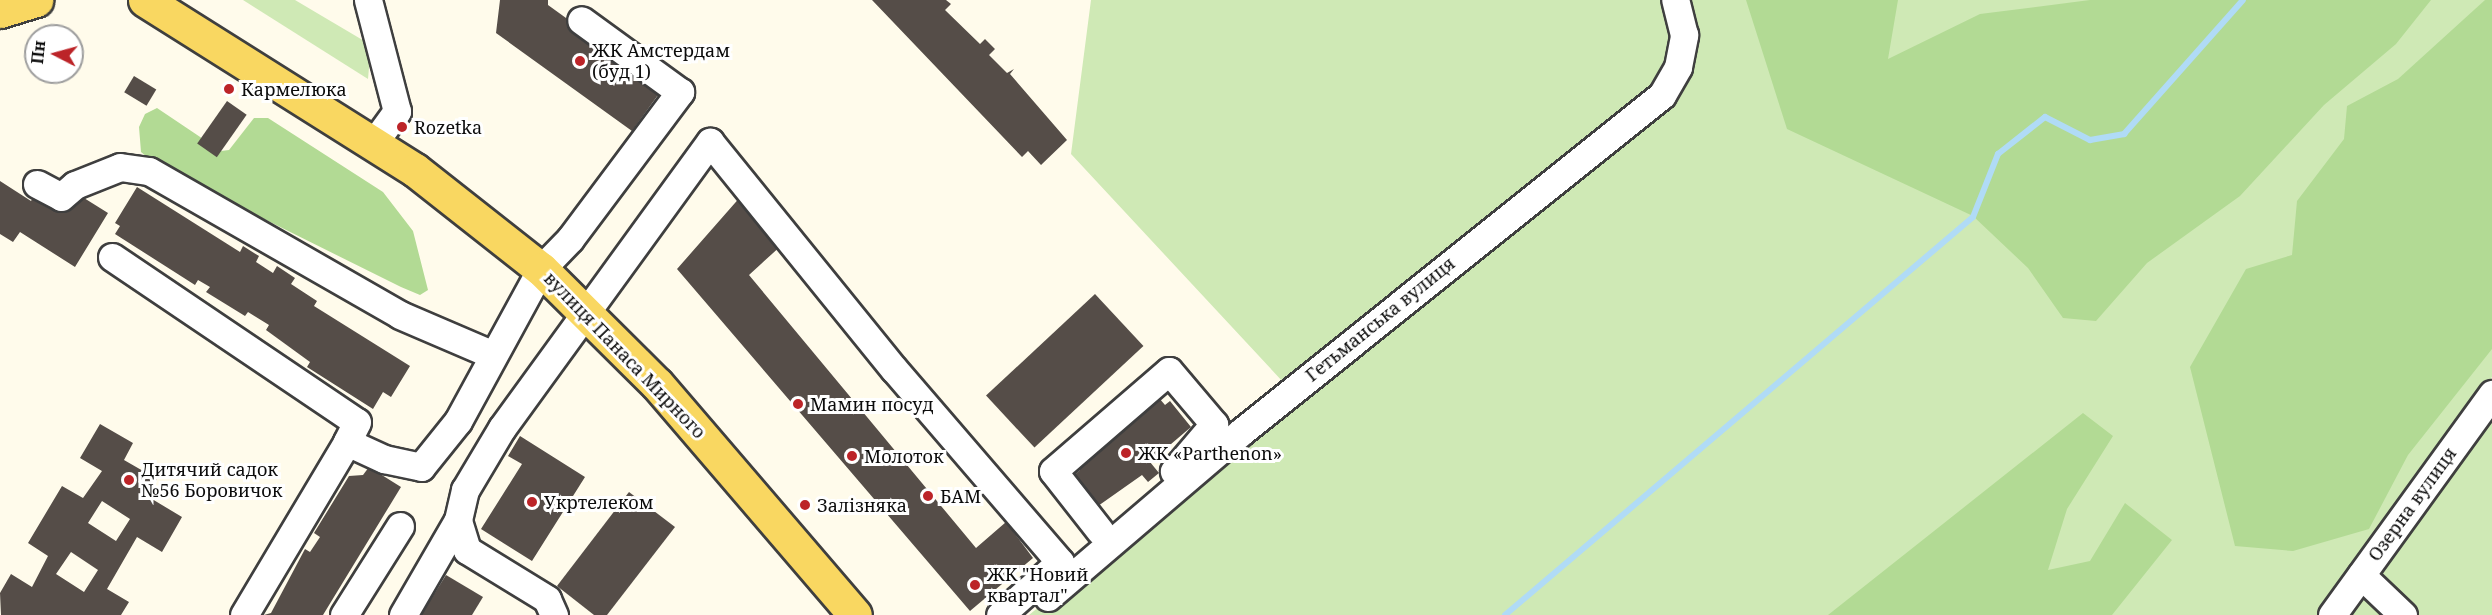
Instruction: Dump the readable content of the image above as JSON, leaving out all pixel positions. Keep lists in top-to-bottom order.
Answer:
{
  "streets": {
    "main road": ["вулиця Панаса Мирного"],
    "street": ["Гетьманська вулиця", "Озерна вулиця"]
  },
  "places": [
    "ЖК Амстердам (буд 1)",
    "Кармелюка",
    "Rozetka",
    "Мамин посуд",
    "ЖК «Parthenon»",
    "Молоток",
    "Дитячий садок №56 Боровичок",
    "БАМ",
    "Укртелеком",
    "Залізняка",
    "ЖК \"Новий квартал\""
  ],
  "north": "left"
}
